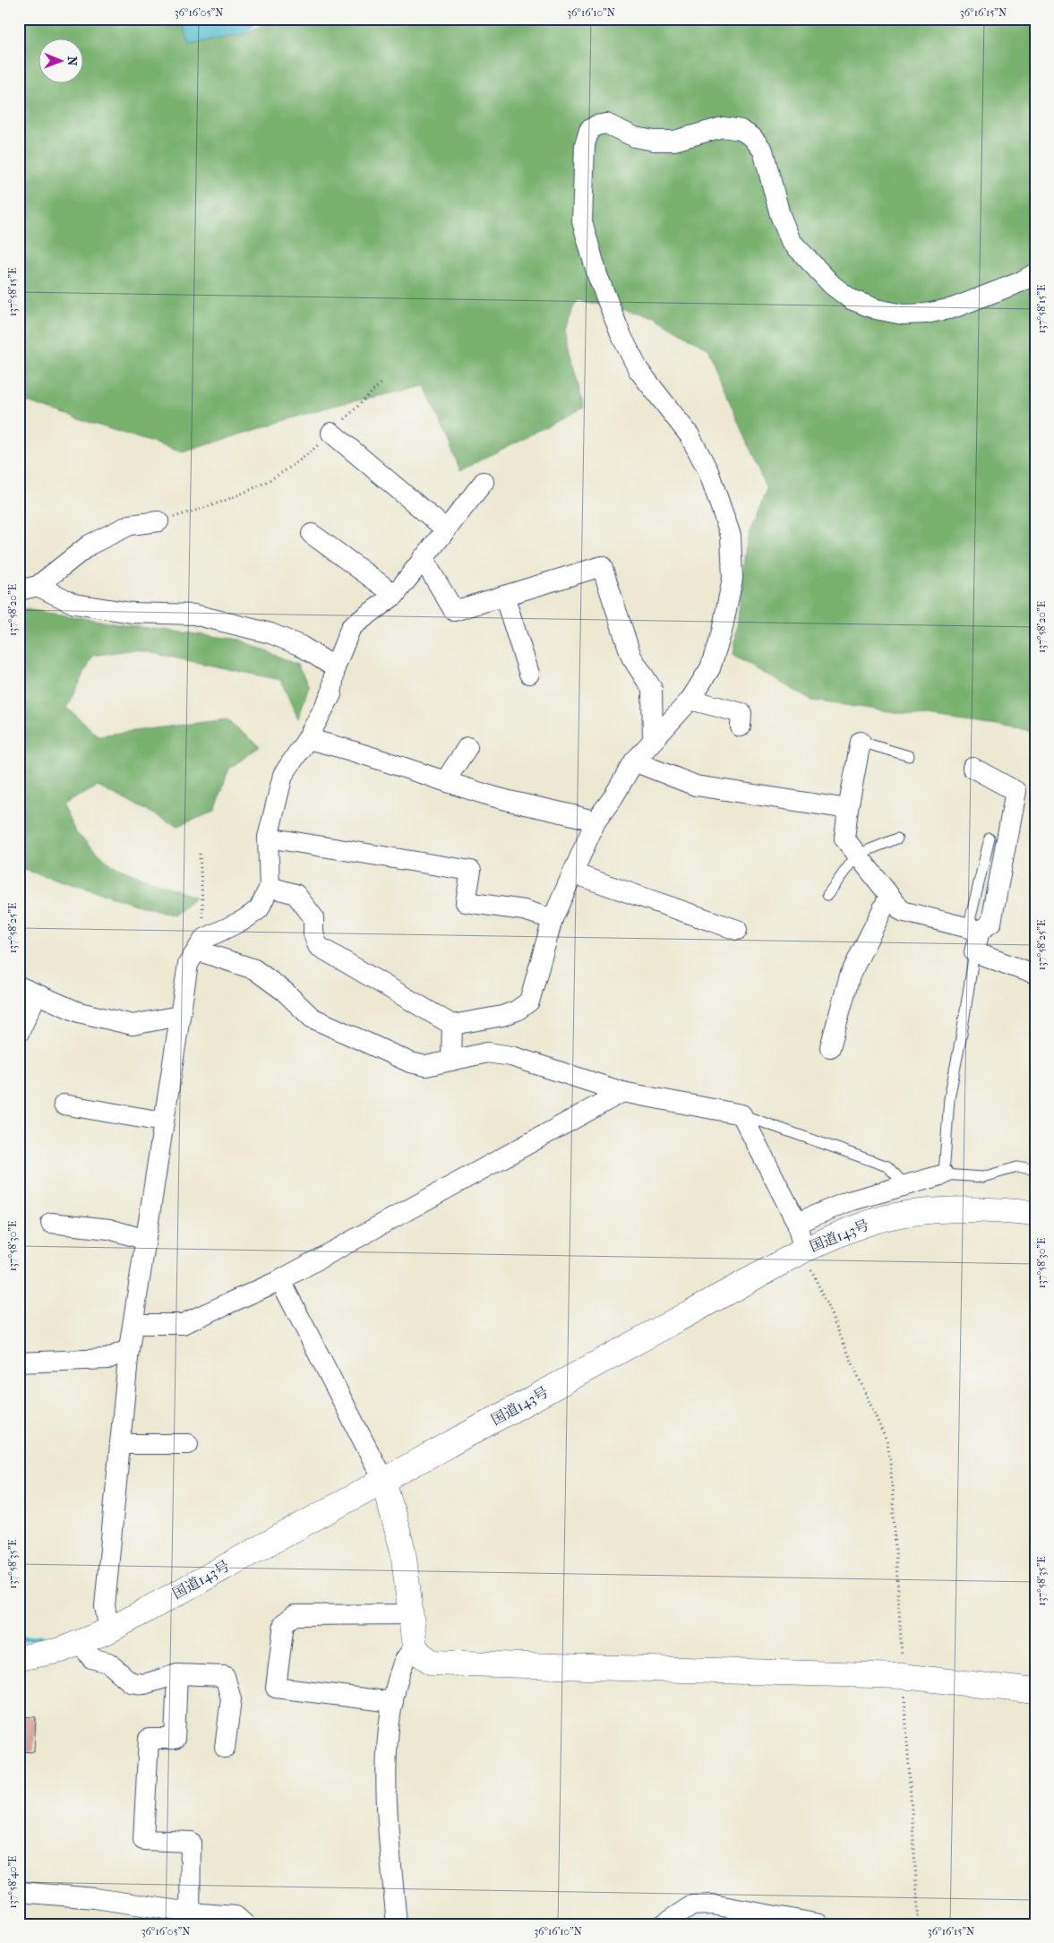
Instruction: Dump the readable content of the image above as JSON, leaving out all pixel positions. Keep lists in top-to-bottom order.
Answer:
{
  "streets": {
    "main road": ["国道143号"]
  },
  "north": "right",
  "coordinates": [
    "36°16'05\"N",
    "36°16'10\"N",
    "36°16'15\"N",
    "137°58'15\"E",
    "137°58'20\"E",
    "137°58'25\"E",
    "137°58'30\"E",
    "137°58'35\"E",
    "137°58'40\"E"
  ]
}
